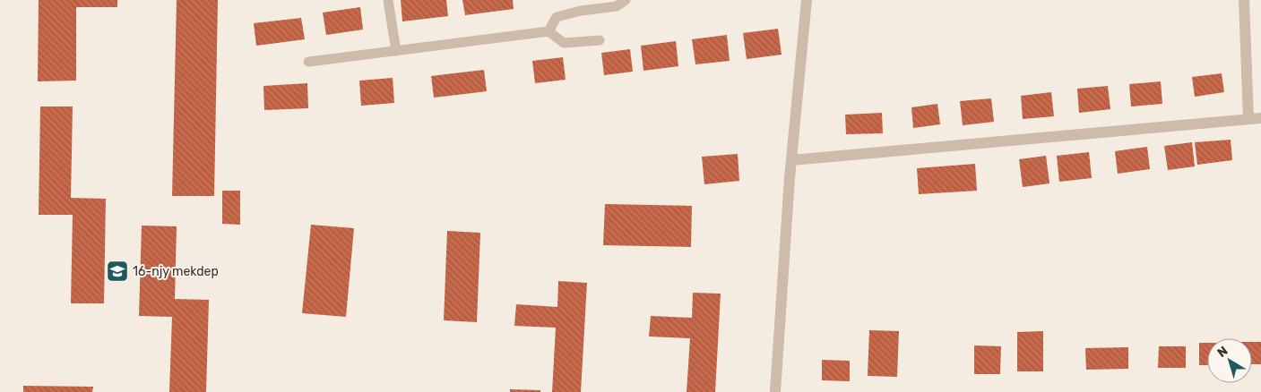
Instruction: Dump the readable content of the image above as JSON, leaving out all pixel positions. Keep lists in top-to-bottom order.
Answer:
{
  "places": {
    "school or university": ["16-njy mekdep"]
  },
  "north": "top left"
}
